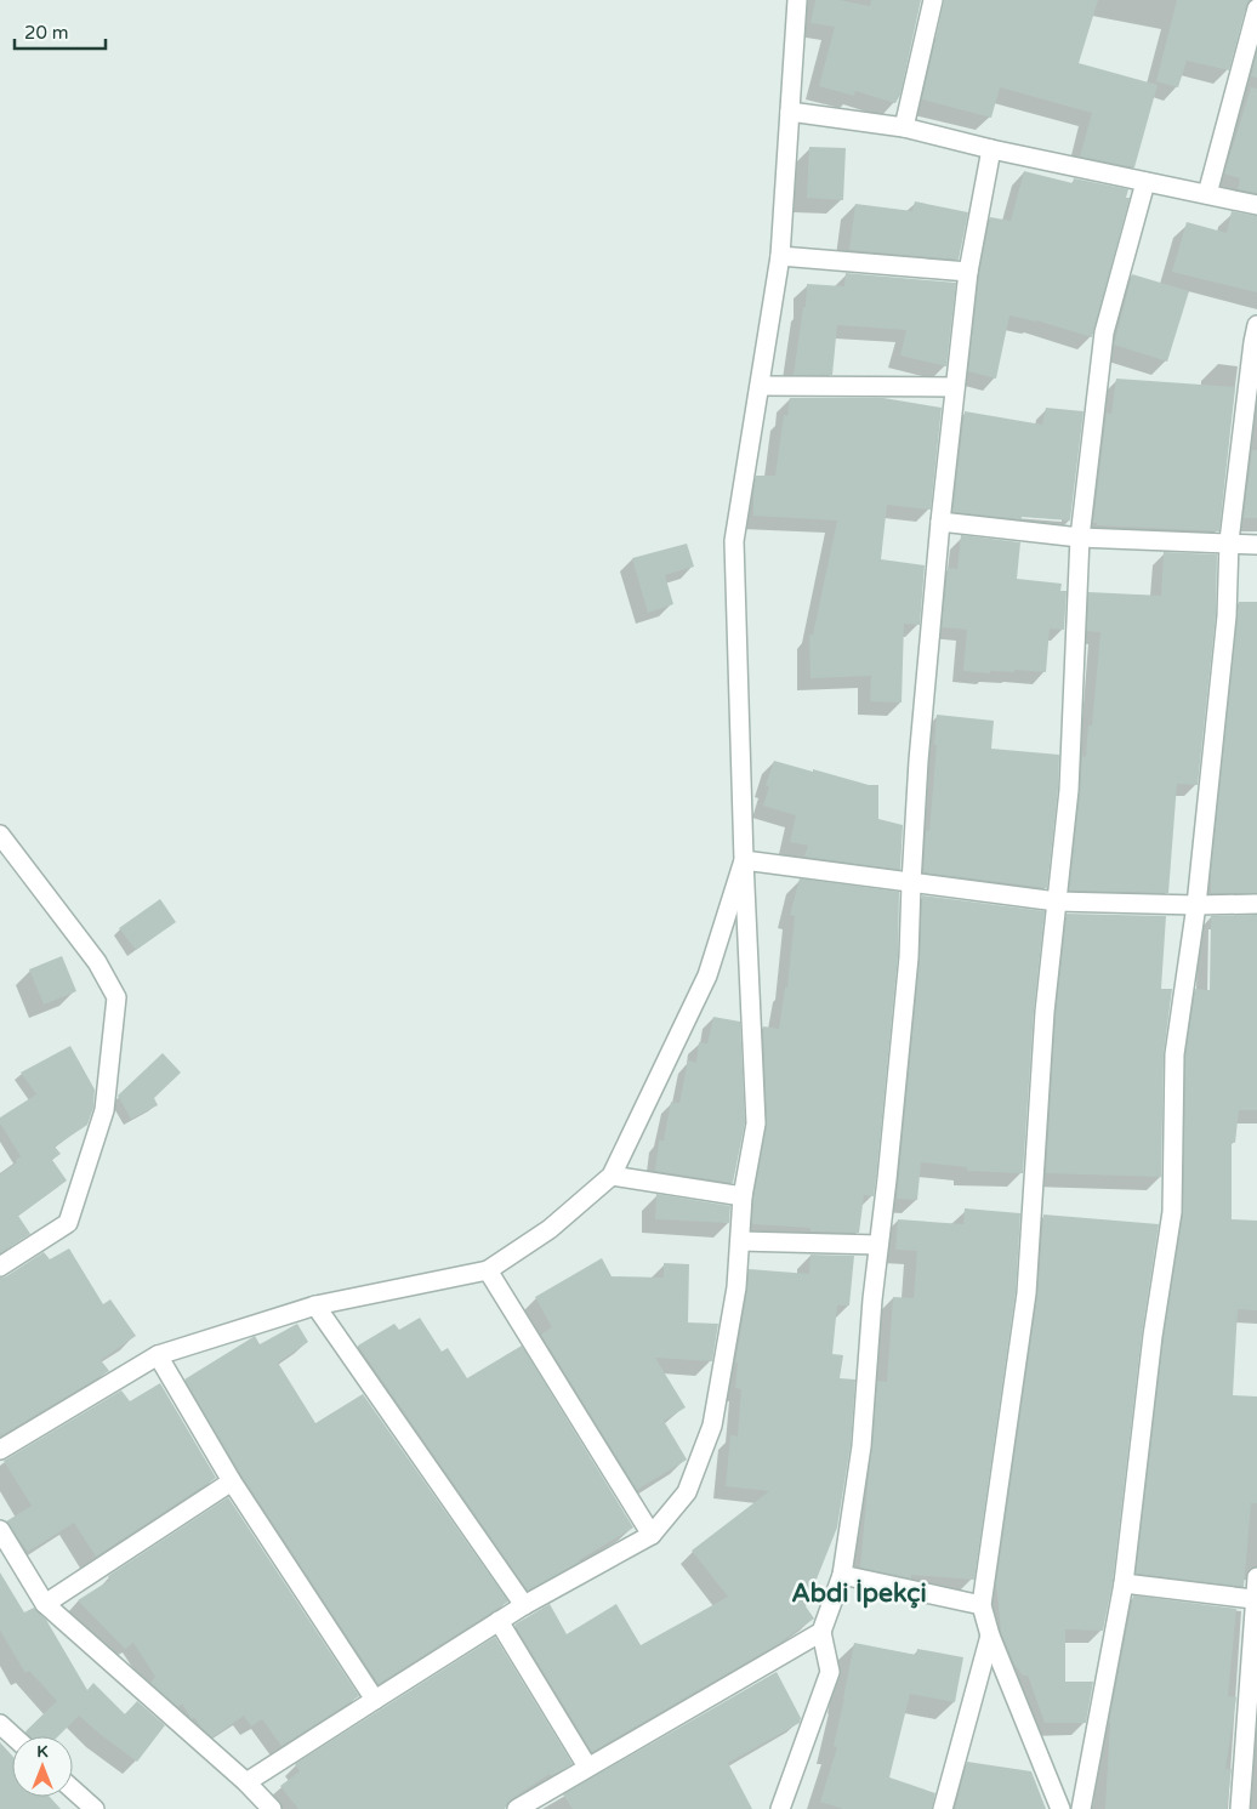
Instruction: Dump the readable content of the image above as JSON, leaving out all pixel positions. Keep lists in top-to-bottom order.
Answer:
{
  "districts": ["Abdi İpekçi"],
  "scale_bar": "20 m",
  "north": "top"
}
